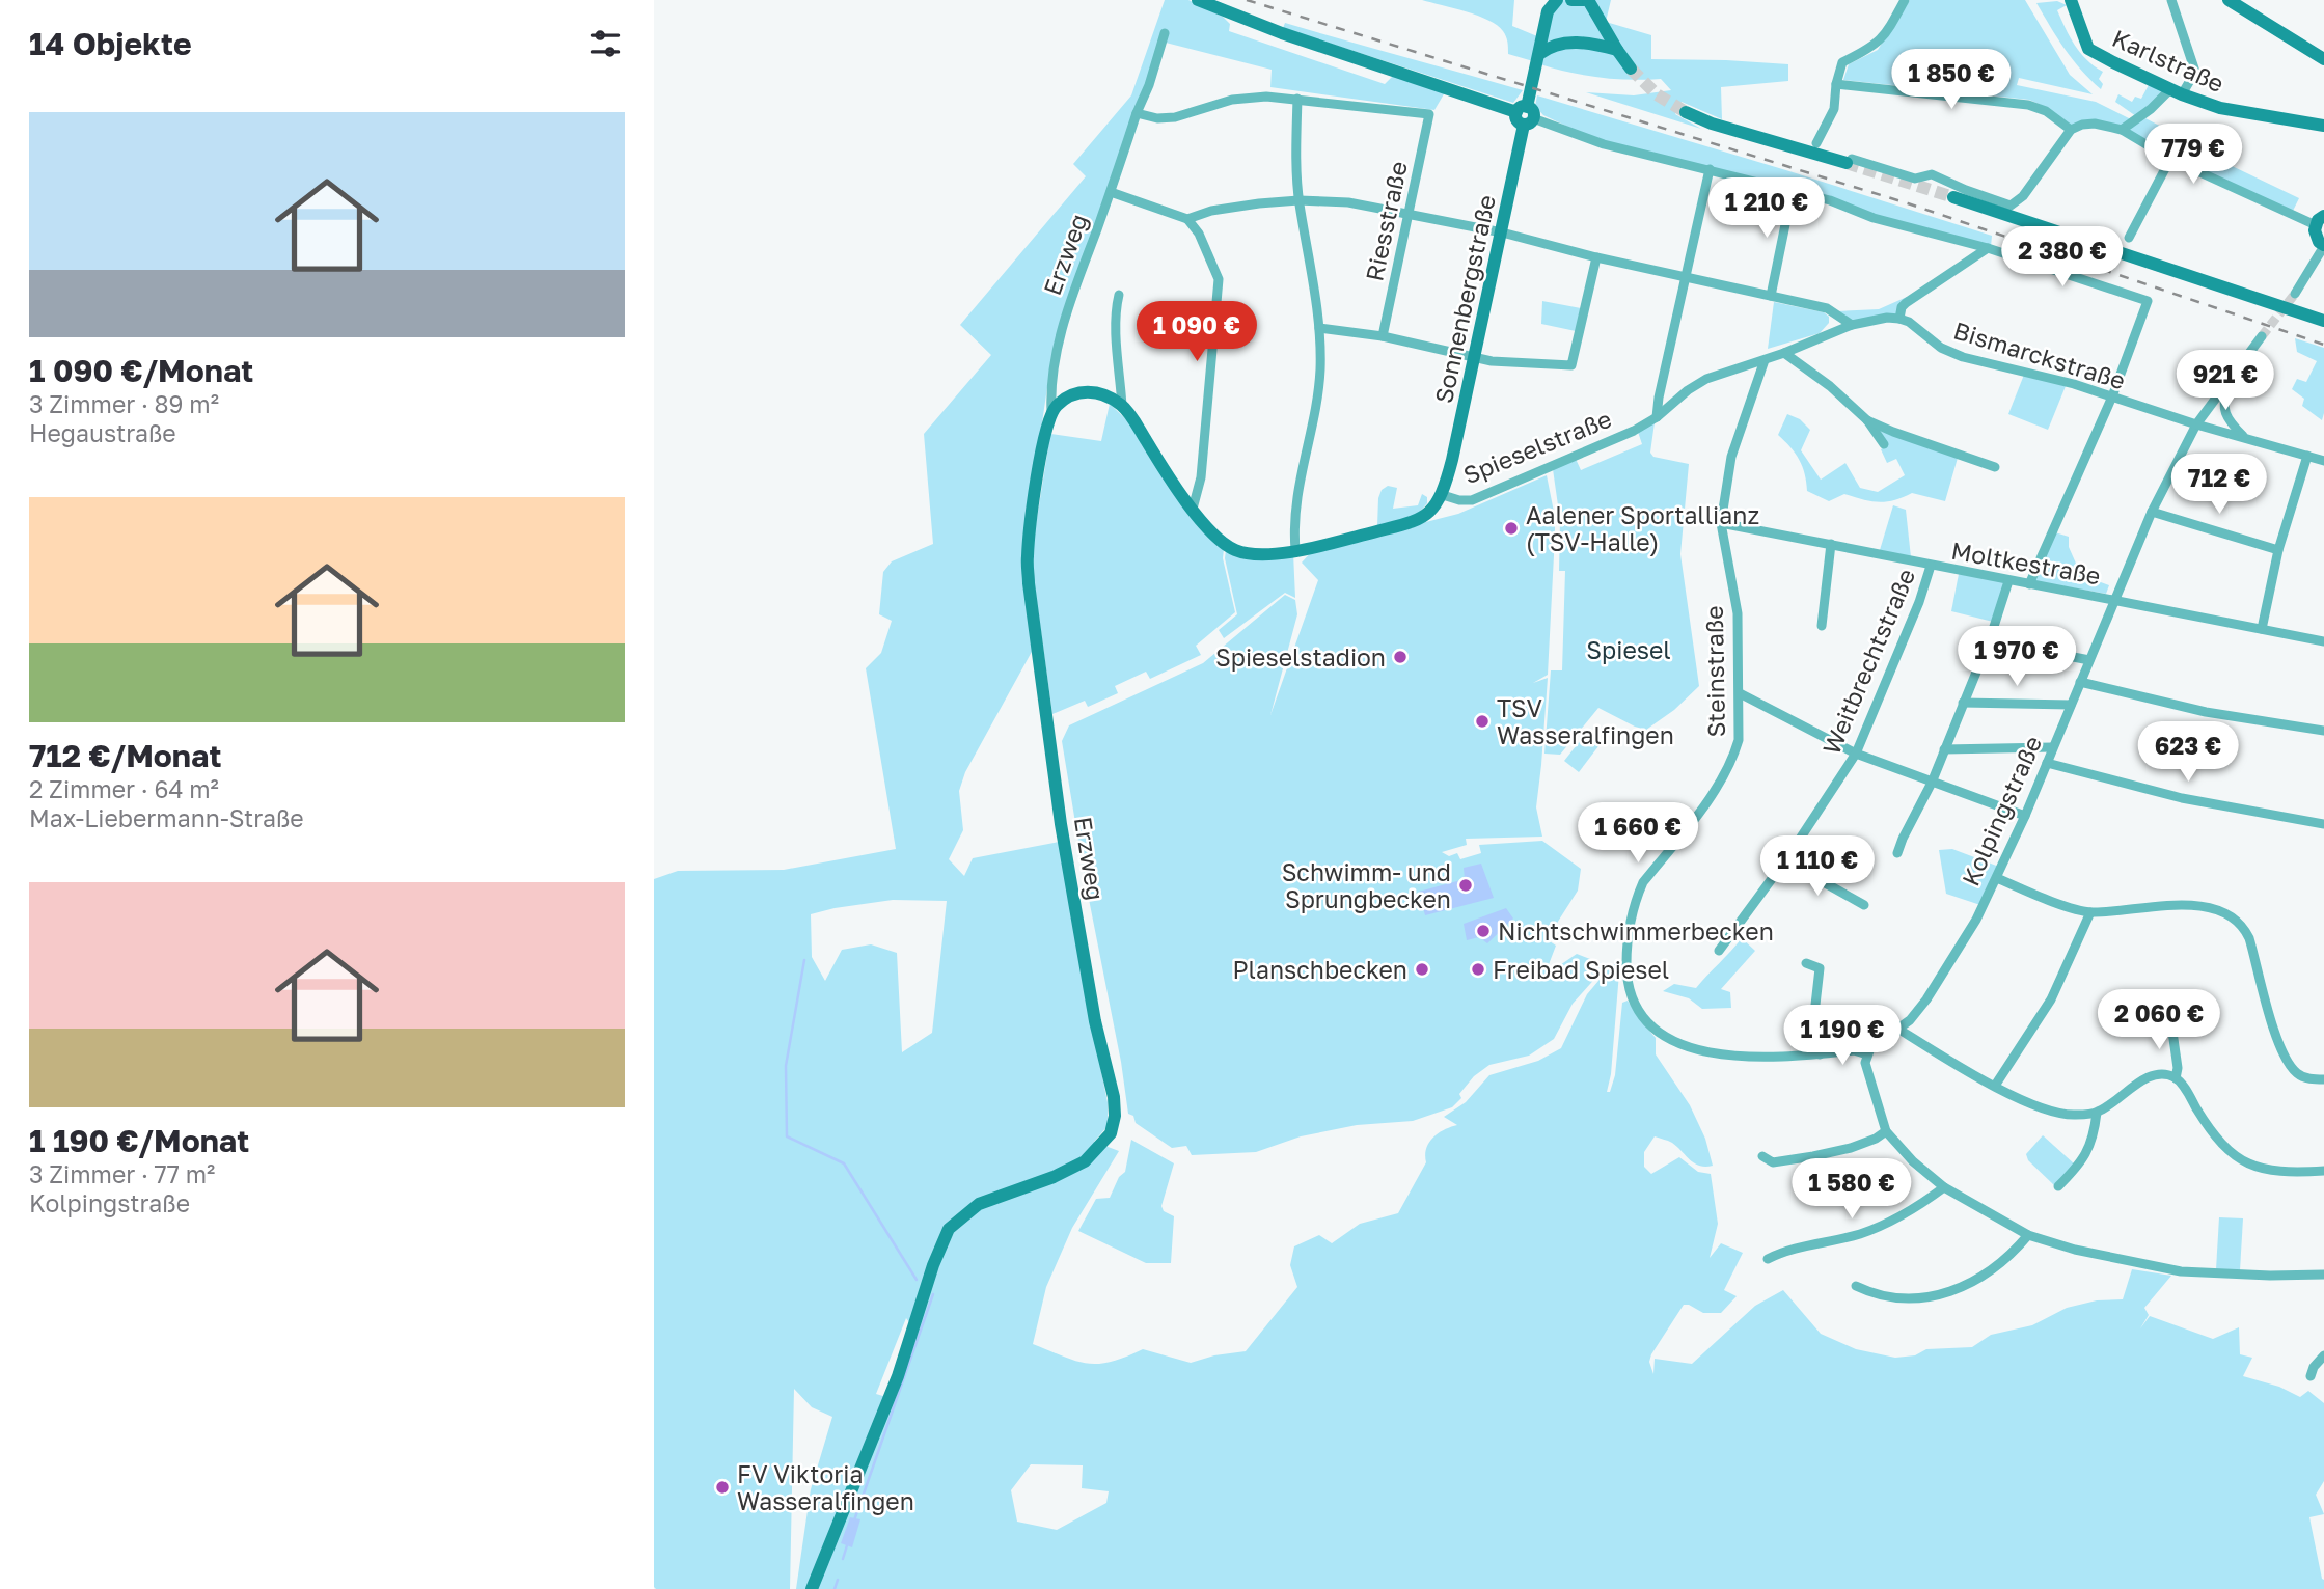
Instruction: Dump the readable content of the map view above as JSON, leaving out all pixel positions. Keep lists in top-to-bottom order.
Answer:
{
  "streets": {
    "street": [
      "Karlstraße",
      "Riesstraße",
      "Erzweg",
      "Sonnenbergstraße",
      "Bismarckstraße",
      "Spieselstraße",
      "Moltkestraße",
      "Weitbrechtstraße",
      "Steinstraße",
      "Kolpingstraße"
    ]
  },
  "crossings": [
    ["Sonnenbergstraße", "Spieselstraße"],
    ["Bismarckstraße", "Kolpingstraße"],
    ["Spieselstraße", "Steinstraße"],
    ["Moltkestraße", "Weitbrechtstraße"],
    ["Moltkestraße", "Steinstraße"],
    ["Moltkestraße", "Kolpingstraße"]
  ],
  "parks": ["Spiesel"],
  "places": [
    "Aalener Sportallianz (TSV-Halle)",
    "Spieselstadion",
    "TSV Wasseralfingen",
    "Schwimm- und Sprungbecken",
    "Nichtschwimmerbecken",
    "Planschbecken",
    "Freibad Spiesel",
    "FV Viktoria Wasseralfingen"
  ],
  "page": {
    "heading": "14 Objekte",
    "price": [
      "1 850 €",
      "779 €",
      "1 210 €",
      "2 380 €",
      "1 090 €",
      "921 €",
      "712 €",
      "1 970 €",
      "623 €",
      "1 660 €",
      "1 110 €",
      "2 060 €",
      "1 190 €",
      "1 580 €"
    ],
    "list": [
      {
        "name": "1 090 €/Monat",
        "note": "3 Zimmer · 89 m² · Hegaustraße"
      },
      {
        "name": "712 €/Monat",
        "note": "2 Zimmer · 64 m² · Max-Liebermann-Straße"
      },
      {
        "name": "1 190 €/Monat",
        "note": "3 Zimmer · 77 m² · Kolpingstraße"
      }
    ]
  }
}
